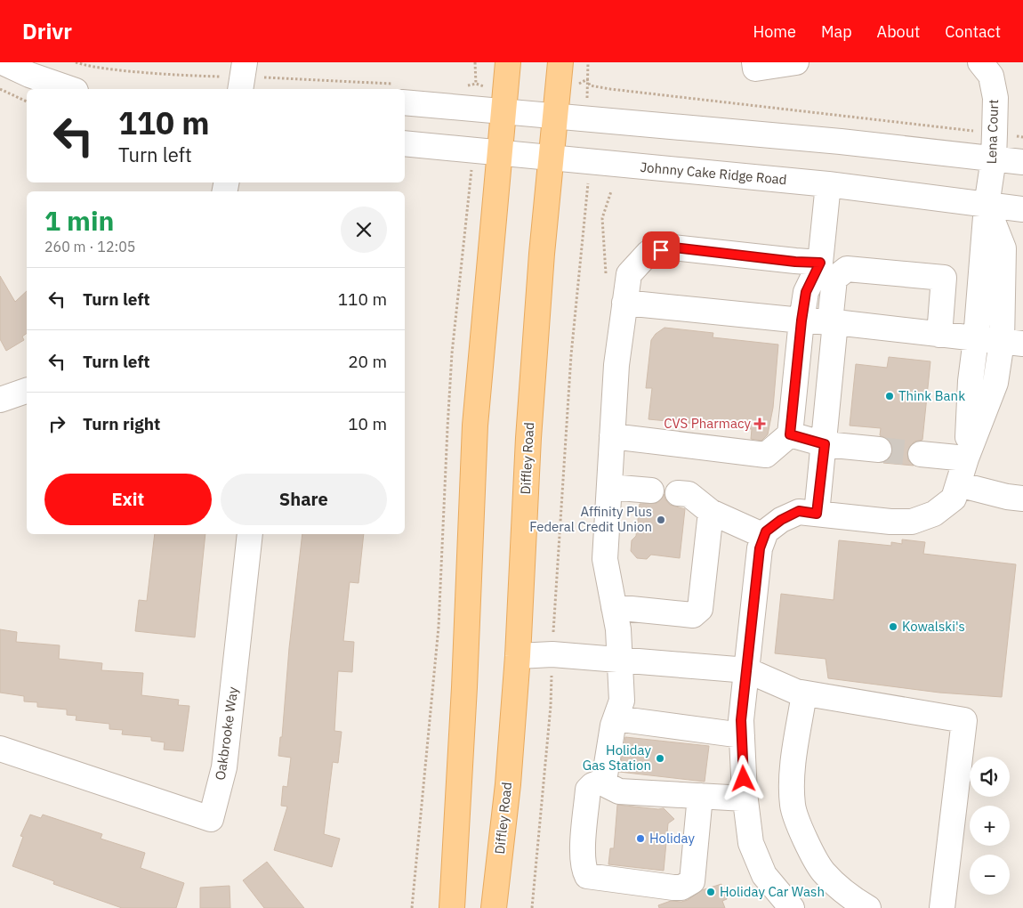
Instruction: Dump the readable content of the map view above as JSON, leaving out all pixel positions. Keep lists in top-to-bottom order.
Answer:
{
  "streets": {
    "main road": ["Diffley Road"],
    "street": ["Lena Court", "Johnny Cake Ridge Road", "Oakbrooke Way"]
  },
  "crossings": [
    ["Lena Court", "Johnny Cake Ridge Road"],
    ["Johnny Cake Ridge Road", "Diffley Road"]
  ],
  "places": {
    "other": [
      "Think Bank",
      "Affinity Plus Federal Credit Union",
      "Kowalski's",
      "Holiday Gas Station",
      "Holiday",
      "Holiday Car Wash"
    ],
    "health": ["CVS Pharmacy"]
  },
  "page": {
    "header": "Drivr",
    "nav": [
      "Home",
      "Map",
      "About",
      "Contact"
    ],
    "turn": ["110 m", "Turn left"],
    "heading": ["1 min", "260 m · 12:05"],
    "list": [
      {
        "name": "Turn left",
        "value": "110 m"
      },
      {
        "name": "Turn left",
        "value": "20 m"
      },
      {
        "name": "Turn right",
        "value": "10 m"
      }
    ],
    "buttons": ["Exit", "Share"],
    "map_buttons": ["+", "−"]
  }
}
